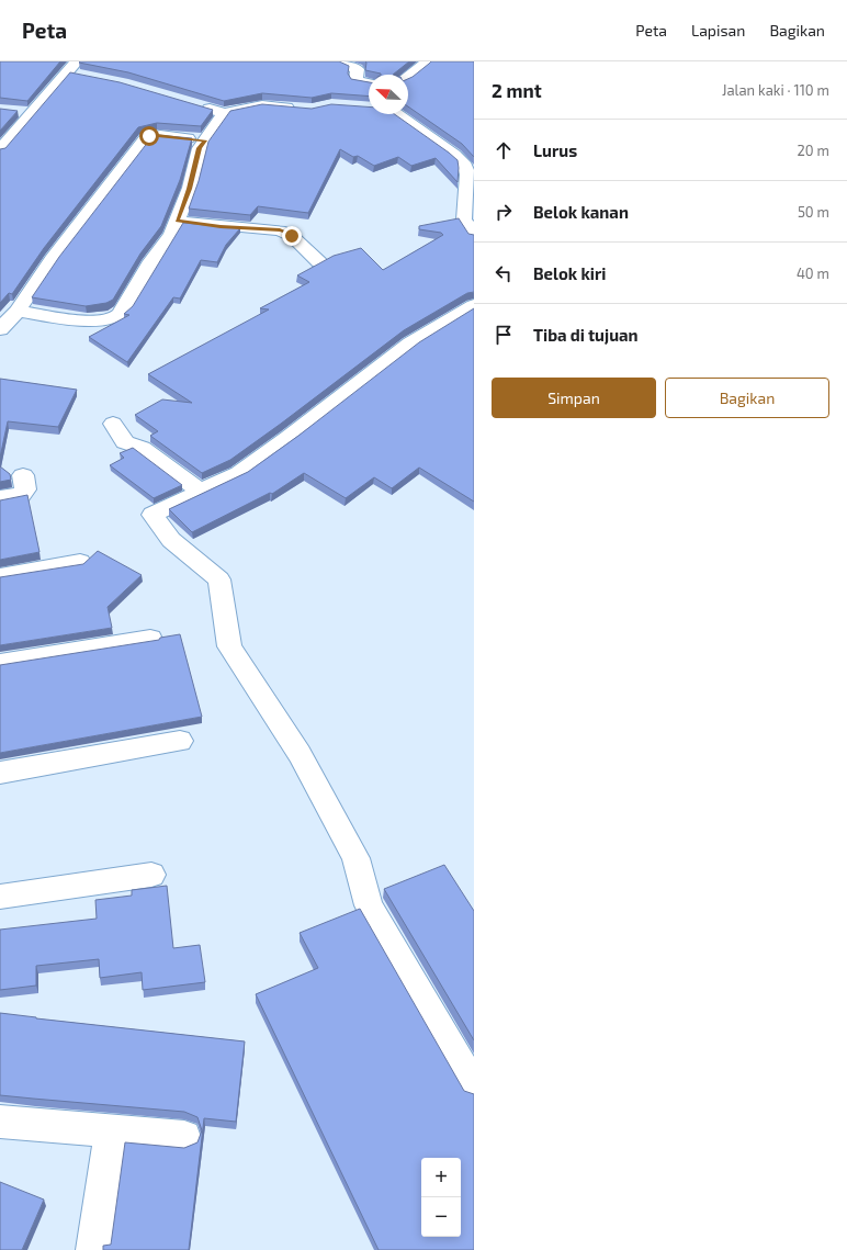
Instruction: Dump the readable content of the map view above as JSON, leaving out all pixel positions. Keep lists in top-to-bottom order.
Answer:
{
  "north": "top left",
  "page": {
    "header": "Peta",
    "nav": ["Peta", "Lapisan", "Bagikan"],
    "heading": ["2 mnt", "Jalan kaki · 110 m"],
    "list": [
      ["Lurus", "20 m"],
      ["Belok kanan", "50 m"],
      ["Belok kiri", "40 m"],
      "Tiba di tujuan"
    ],
    "buttons": ["Simpan", "Bagikan"],
    "map_buttons": ["+", "−"]
  }
}
